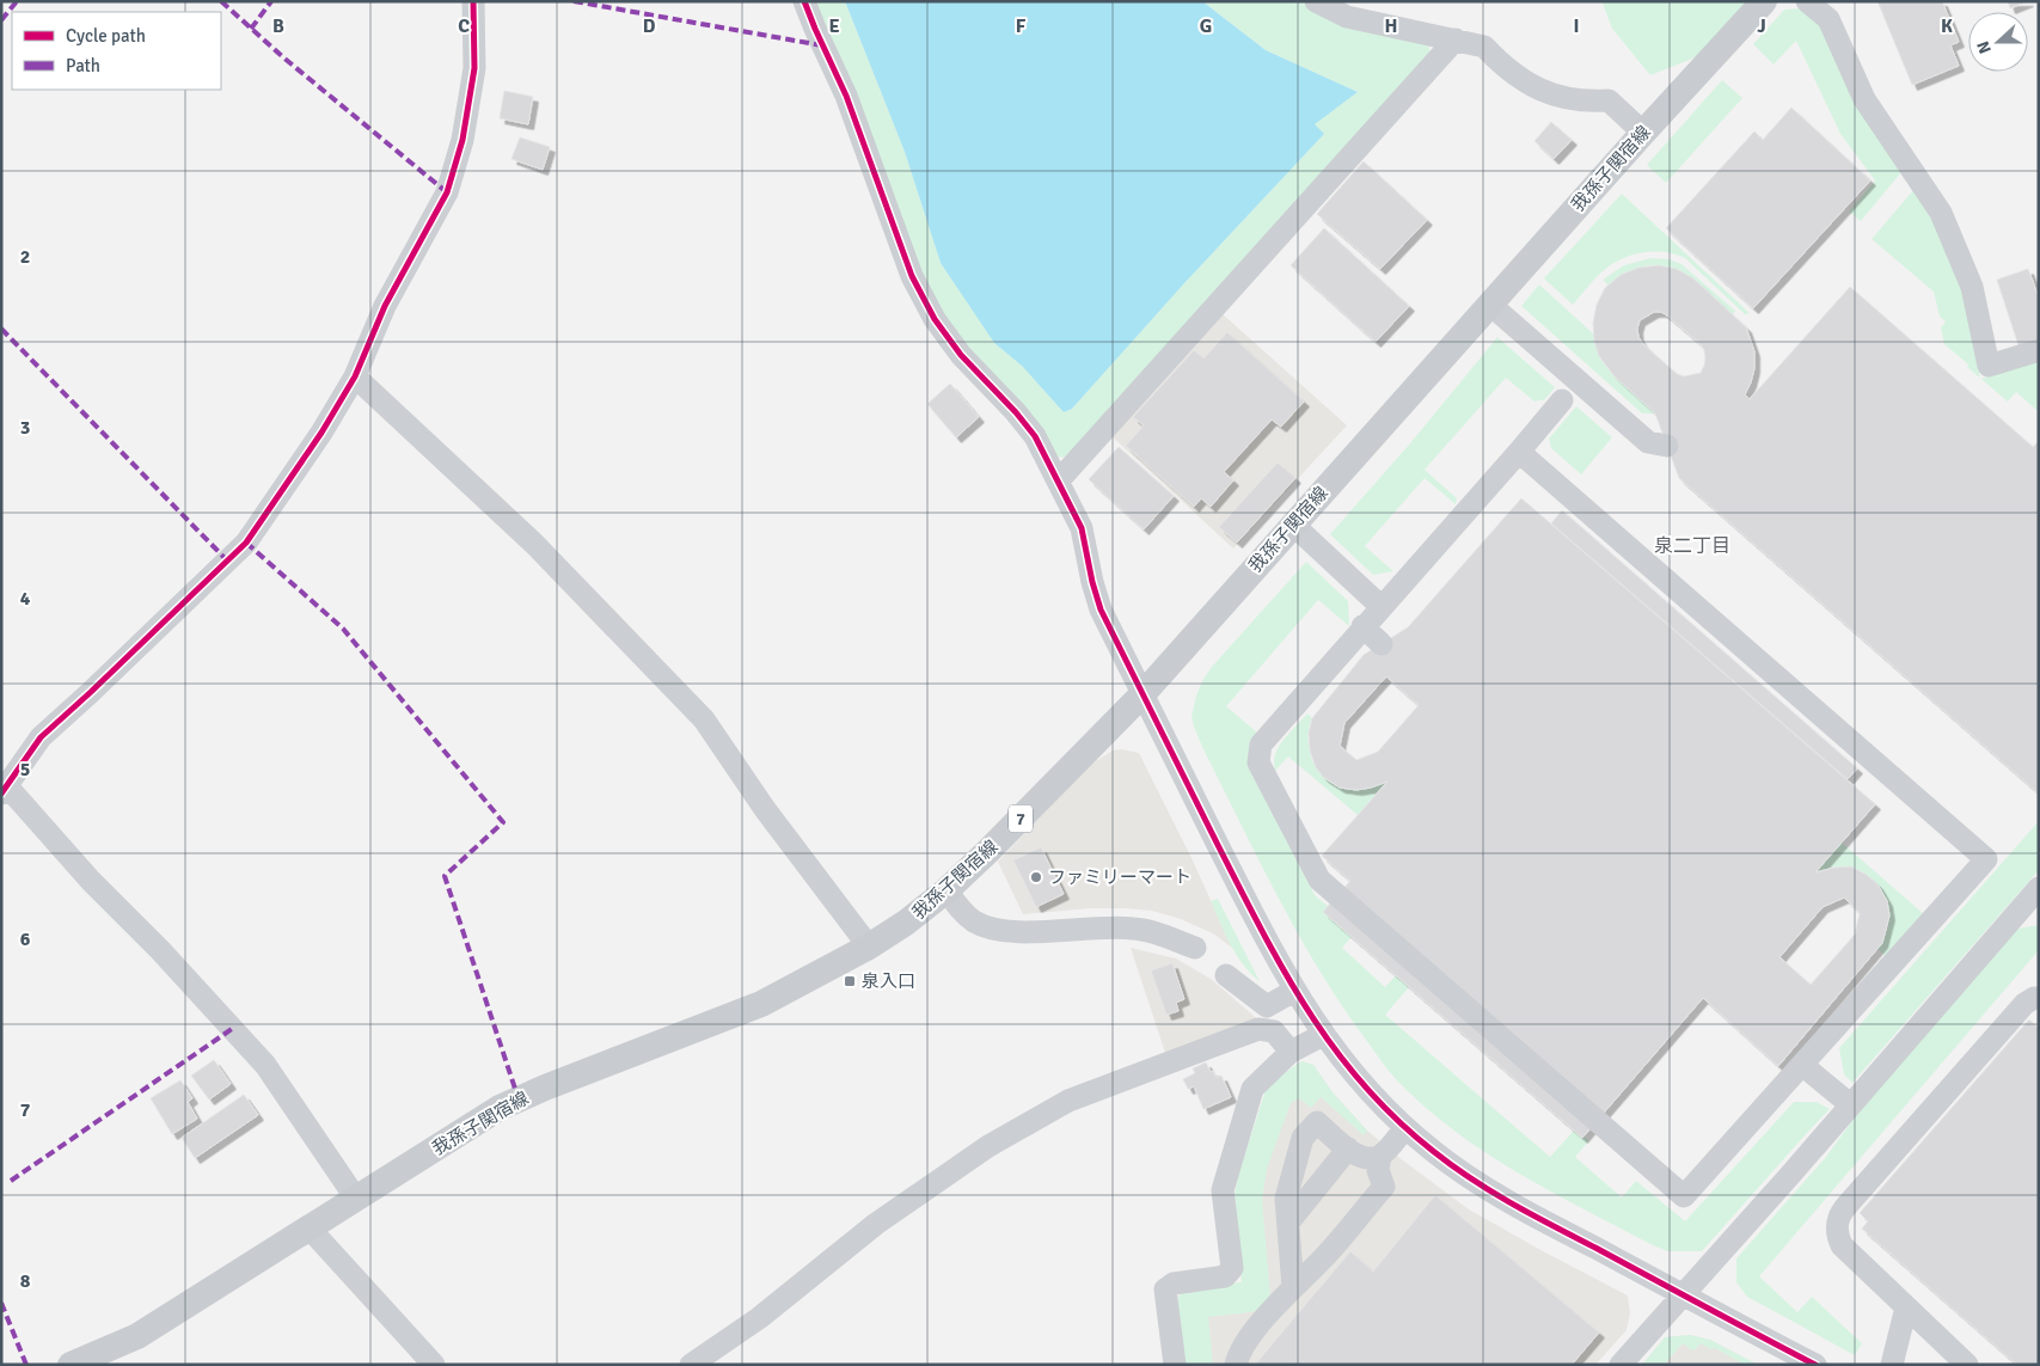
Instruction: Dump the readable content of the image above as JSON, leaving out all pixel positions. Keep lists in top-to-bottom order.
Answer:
{
  "streets": {
    "main road": ["我孫子関宿線", "7"]
  },
  "districts": ["泉二丁目"],
  "places": {
    "other": ["ファミリーマート"],
    "transit": ["泉入口"]
  },
  "legend": ["Cycle path", "Path"],
  "north": "left",
  "grid": {
    "columns": [
      "B",
      "C",
      "D",
      "E",
      "F",
      "G",
      "H",
      "I",
      "J",
      "K"
    ],
    "rows": [
      "2",
      "3",
      "4",
      "5",
      "6",
      "7",
      "8"
    ]
  }
}
